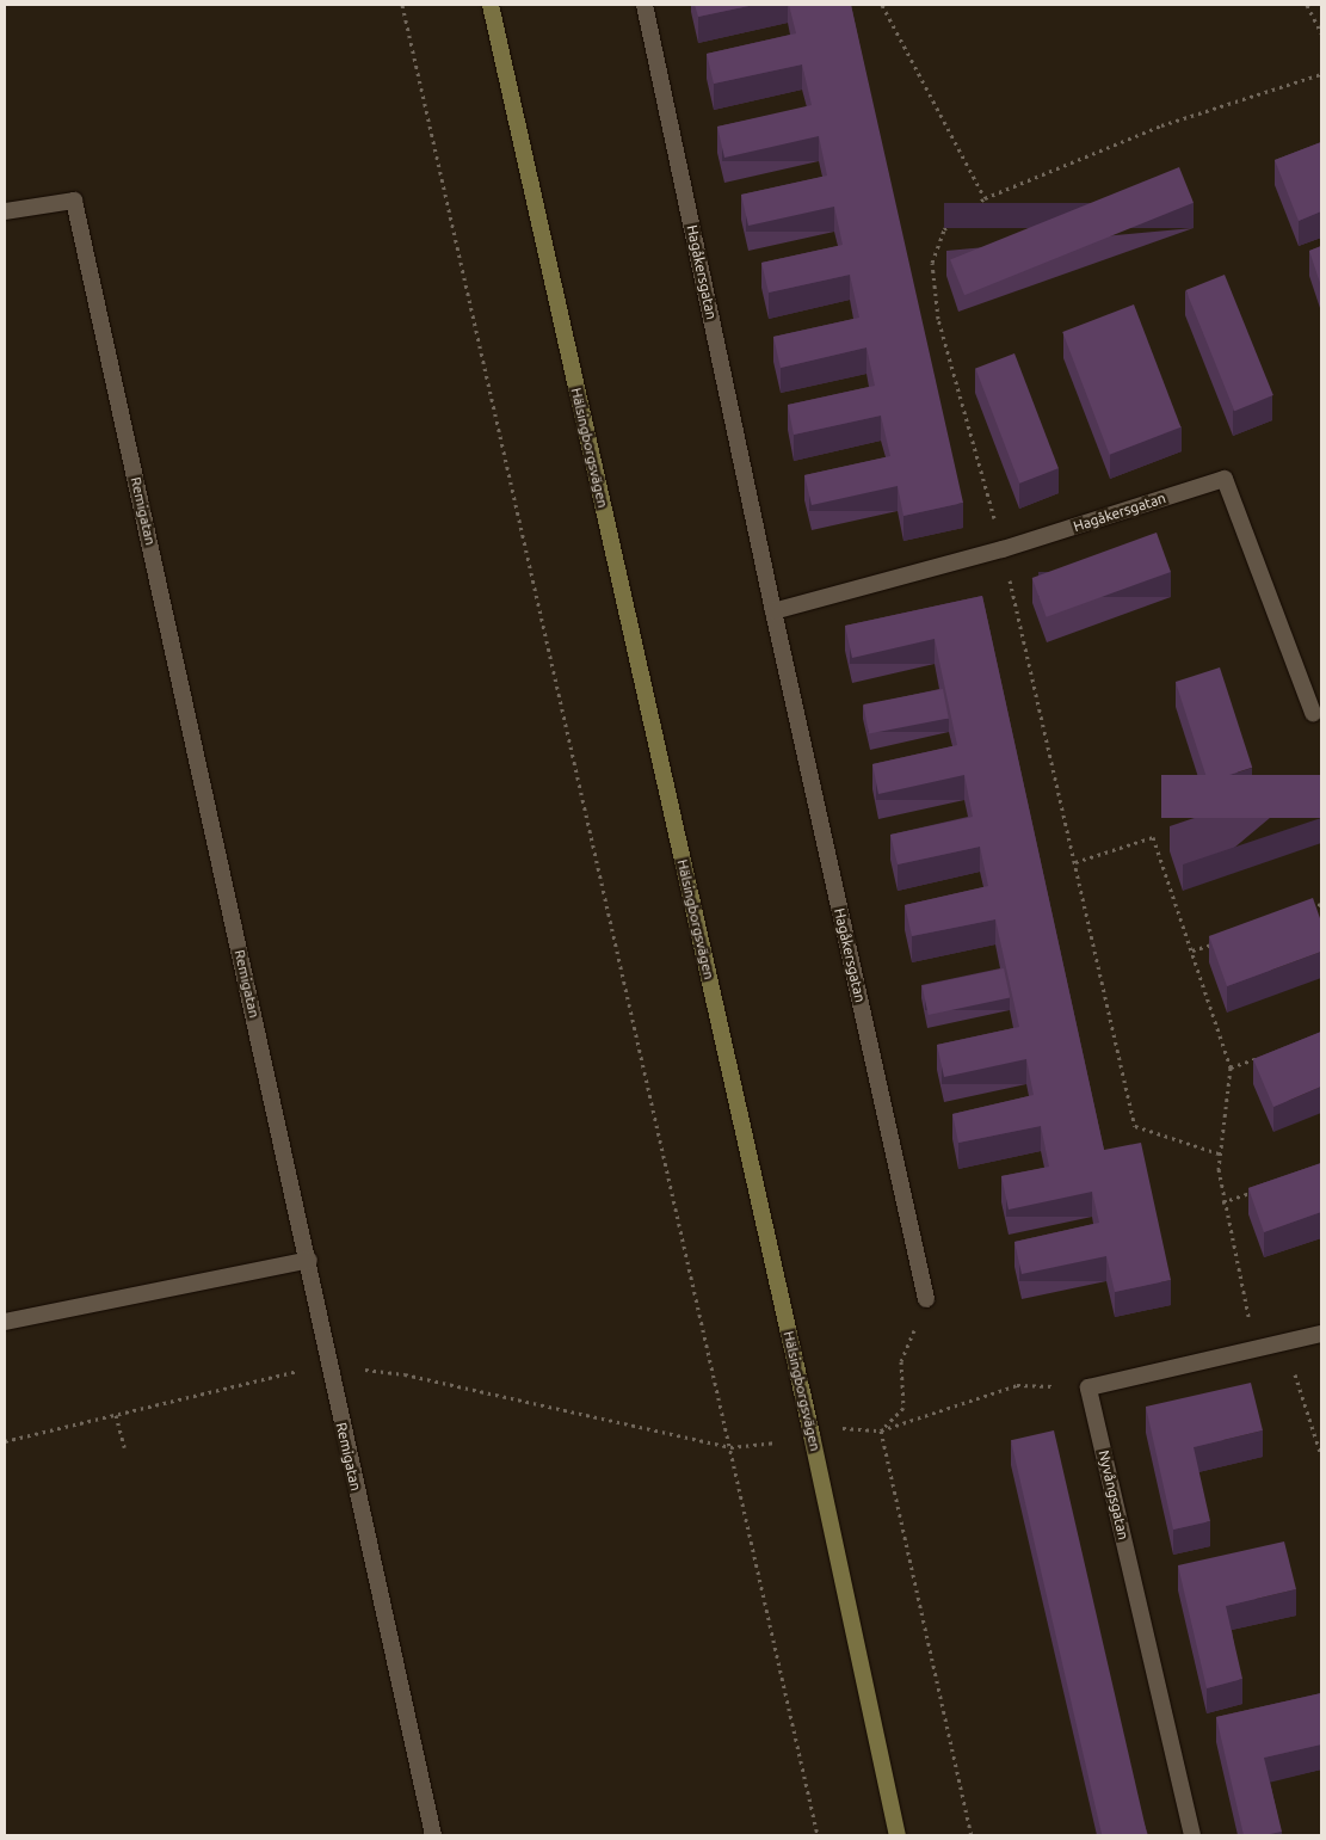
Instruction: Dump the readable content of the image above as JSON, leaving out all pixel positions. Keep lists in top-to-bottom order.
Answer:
{
  "streets": {
    "main road": ["Hälsingborgsvägen"],
    "street": ["Hagåkersgatan", "Remigatan", "Nyvångsgatan"]
  }
}
